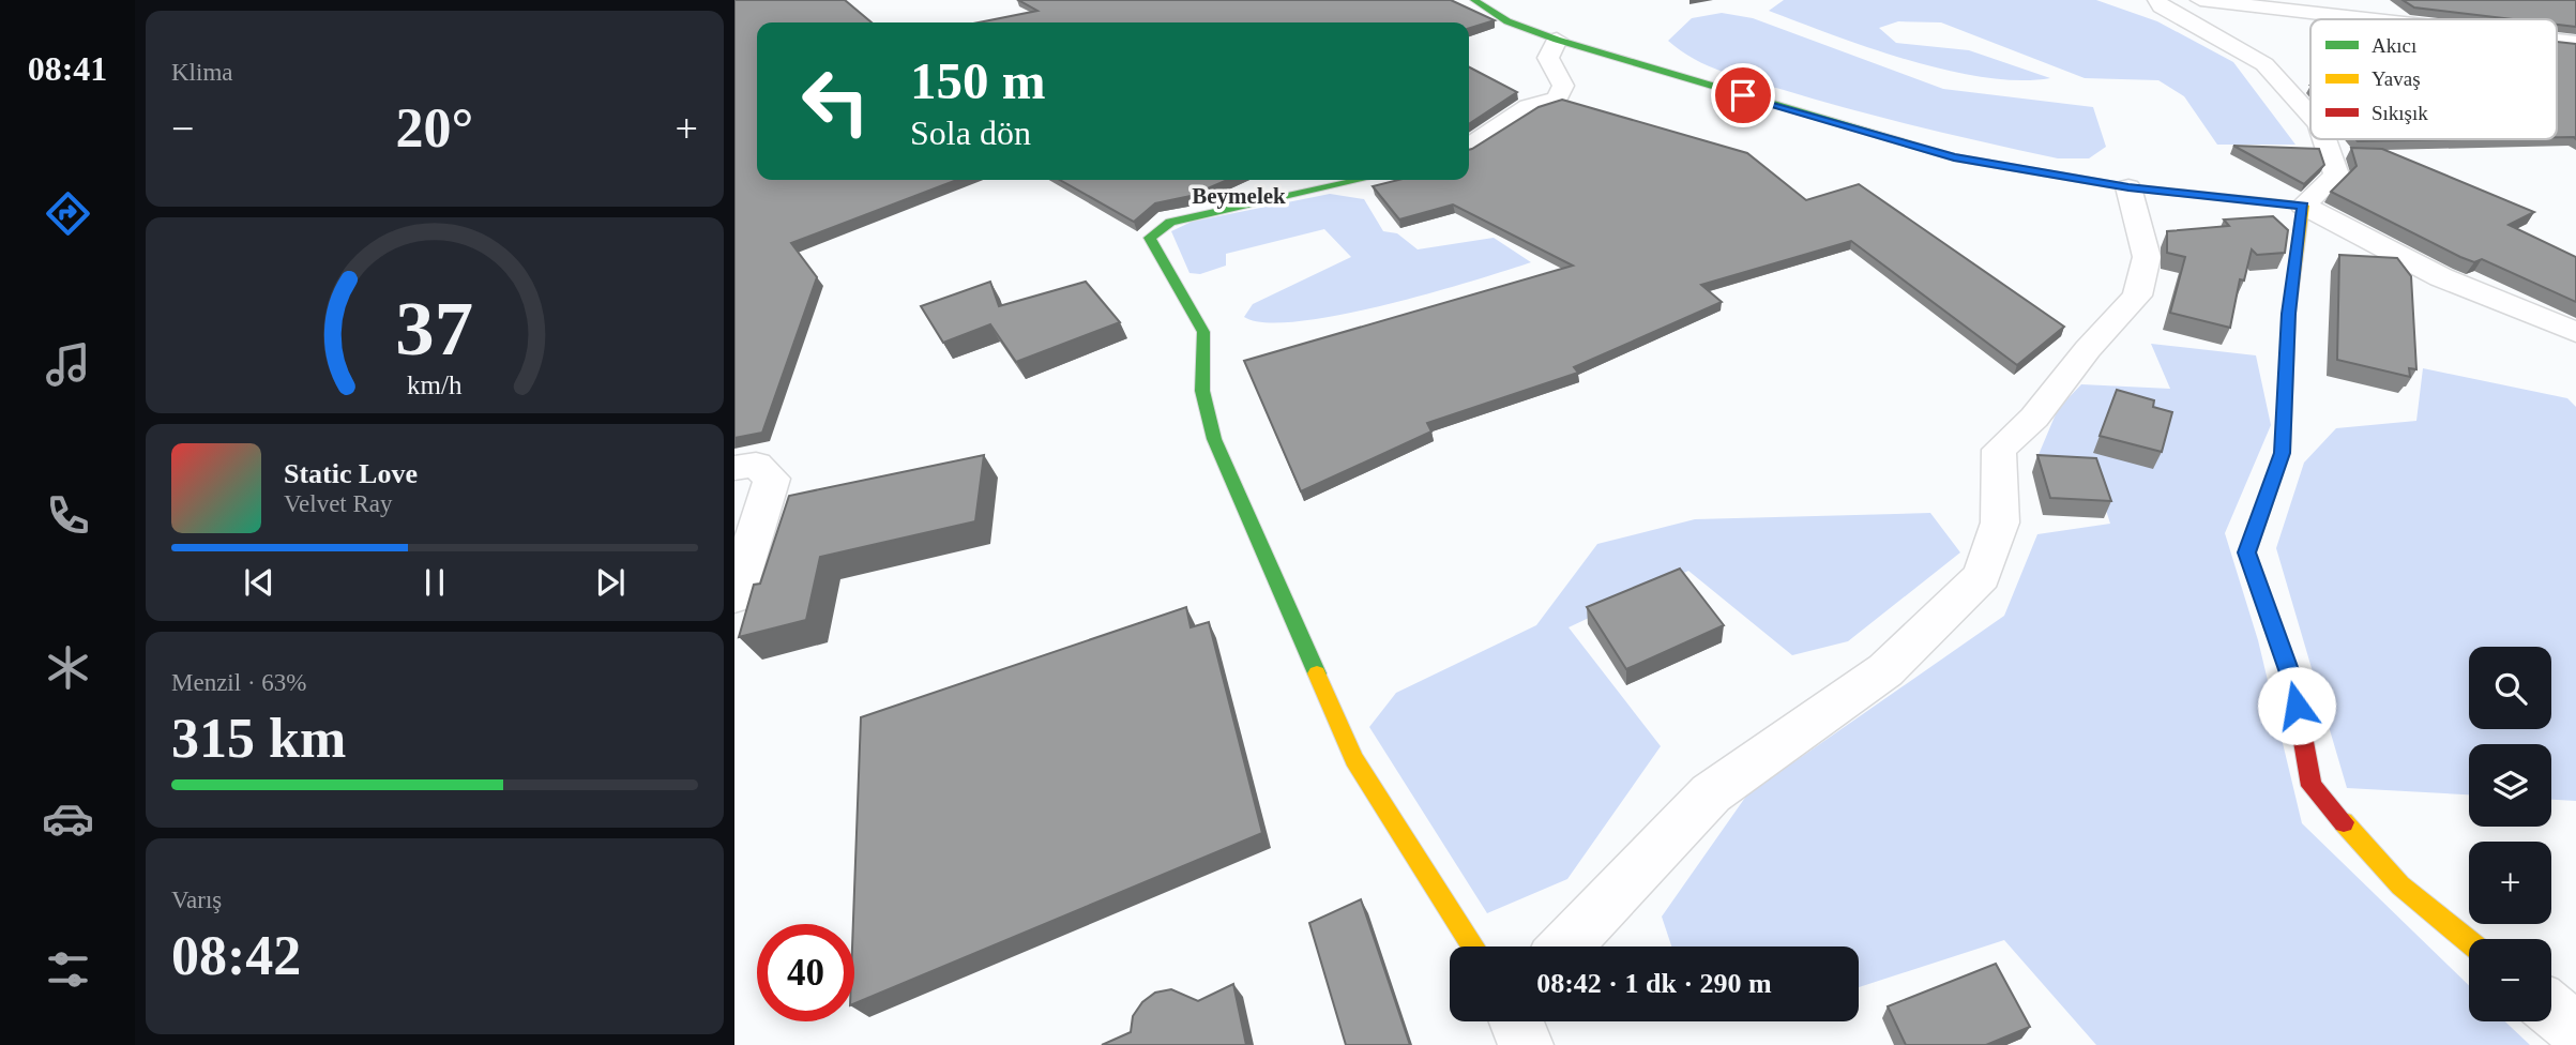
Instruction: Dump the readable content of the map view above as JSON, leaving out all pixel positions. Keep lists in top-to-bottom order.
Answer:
{
  "districts": ["Beymelek"],
  "legend": ["Akıcı", "Yavaş", "Sıkışık"],
  "page": {
    "tabs": "08:41",
    "tile": [
      "Klima",
      ["Menzil · 63%", "315 km"],
      ["Varış", "08:42"]
    ],
    "turn": ["150 m", "Sola dön"],
    "heat": ["−", "20°", "+"],
    "song": ["Static Love", "Velvet Ray"],
    "map_buttons": ["+", "−"],
    "limit": "40",
    "trip": "08:42 · 1 dk · 290 m",
    "gauge": ["37", "km/h"]
  }
}
